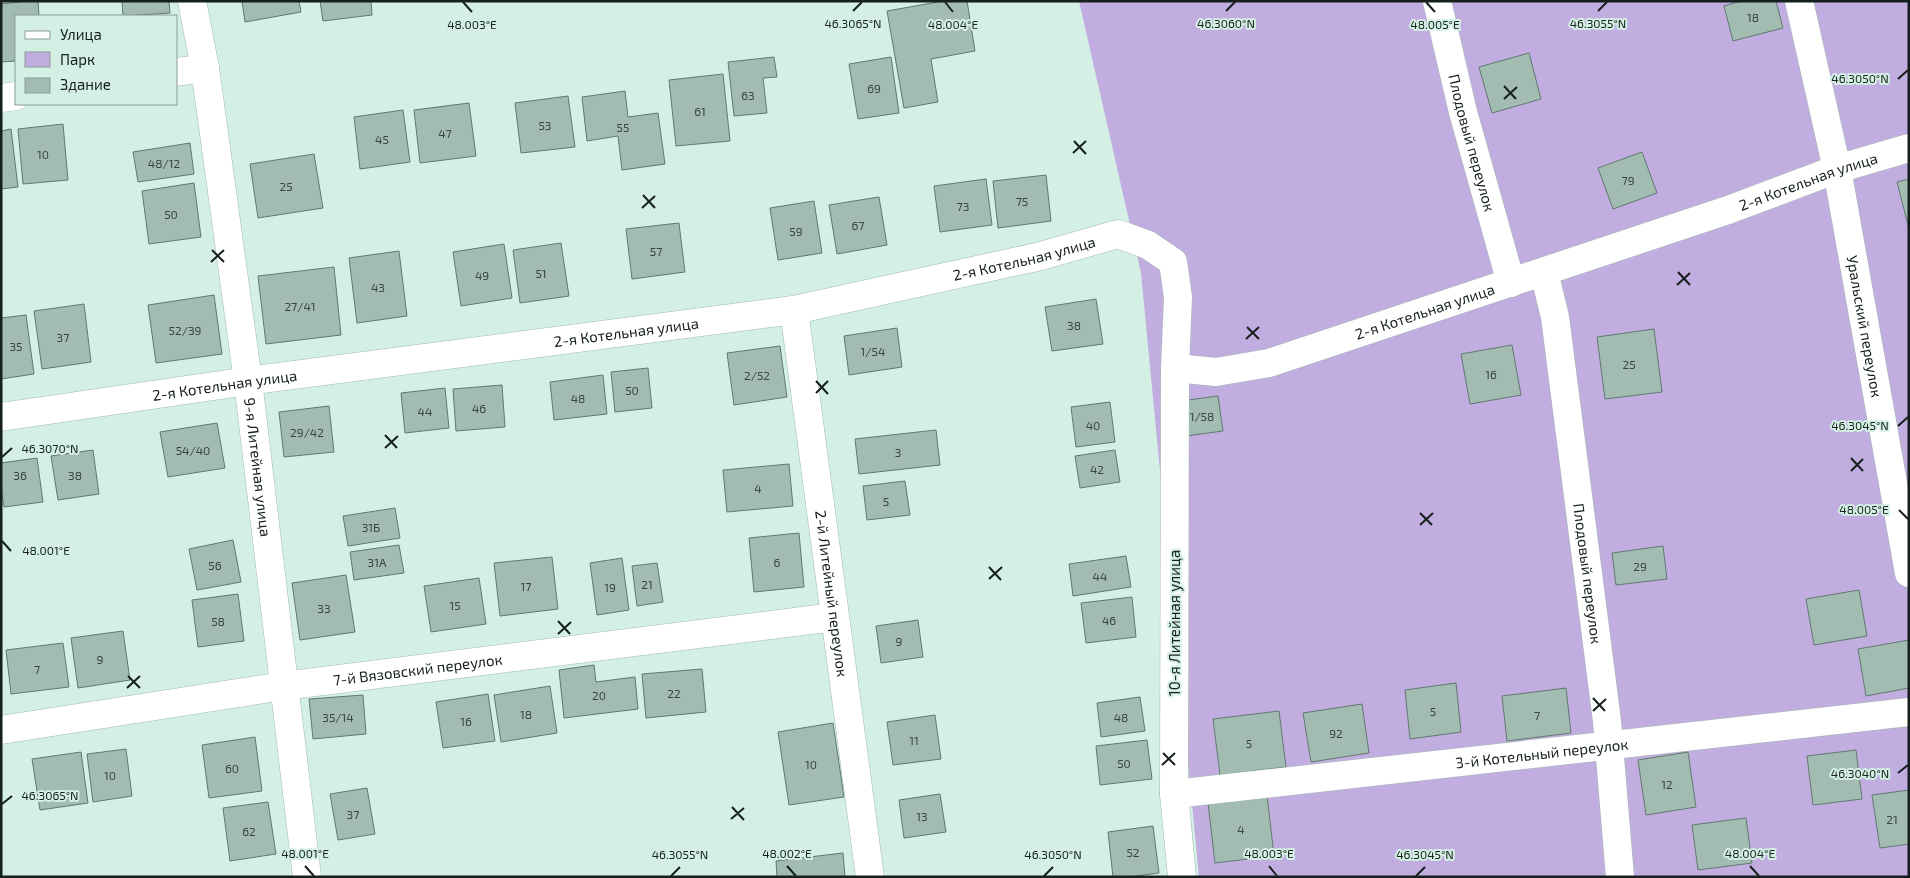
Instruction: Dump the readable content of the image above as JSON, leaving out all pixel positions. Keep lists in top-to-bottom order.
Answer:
{
  "streets": {
    "street": [
      "Плодовый переулок",
      "2-я Котельная улица",
      "Уральский переулок",
      "9-я Литейная улица",
      "2-й Литейный переулок",
      "10-я Литейная улица",
      "7-й Вязовский переулок",
      "3-й Котельный переулок"
    ]
  },
  "crossings": [
    ["Плодовый переулок", "2-я Котельная улица"],
    ["Плодовый переулок", "3-й Котельный переулок"],
    ["2-я Котельная улица", "Уральский переулок"],
    ["2-я Котельная улица", "9-я Литейная улица"],
    ["2-я Котельная улица", "2-й Литейный переулок"],
    ["2-я Котельная улица", "10-я Литейная улица"],
    ["9-я Литейная улица", "7-й Вязовский переулок"],
    ["2-й Литейный переулок", "7-й Вязовский переулок"],
    ["10-я Литейная улица", "3-й Котельный переулок"]
  ],
  "house_numbers": [
    "18",
    "69",
    "63",
    "61",
    "53",
    "55",
    "47",
    "45",
    "10",
    "48/12",
    "79",
    "25",
    "75",
    "73",
    "50",
    "67",
    "59",
    "57",
    "51",
    "49",
    "43",
    "27/41",
    "38",
    "52/39",
    "37",
    "35",
    "1/54",
    "25",
    "16",
    "2/52",
    "50",
    "48",
    "46",
    "44",
    "1/58",
    "40",
    "29/42",
    "54/40",
    "3",
    "42",
    "36",
    "38",
    "4",
    "5",
    "31Б",
    "31А",
    "6",
    "56",
    "29",
    "44",
    "21",
    "17",
    "19",
    "15",
    "33",
    "46",
    "58",
    "9",
    "9",
    "7",
    "22",
    "20",
    "5",
    "18",
    "7",
    "35/14",
    "48",
    "16",
    "92",
    "11",
    "5",
    "50",
    "10",
    "60",
    "10",
    "12",
    "37",
    "13",
    "21",
    "4",
    "62",
    "52"
  ],
  "legend": ["Улица", "Парк", "Здание"],
  "coordinates": [
    "46.3065°N",
    "46.3060°N",
    "46.3055°N",
    "48.003°E",
    "48.004°E",
    "48.005°E",
    "46.3050°N",
    "46.3045°N",
    "46.3070°N",
    "48.001°E",
    "46.3040°N",
    "48.002°E"
  ]
}
